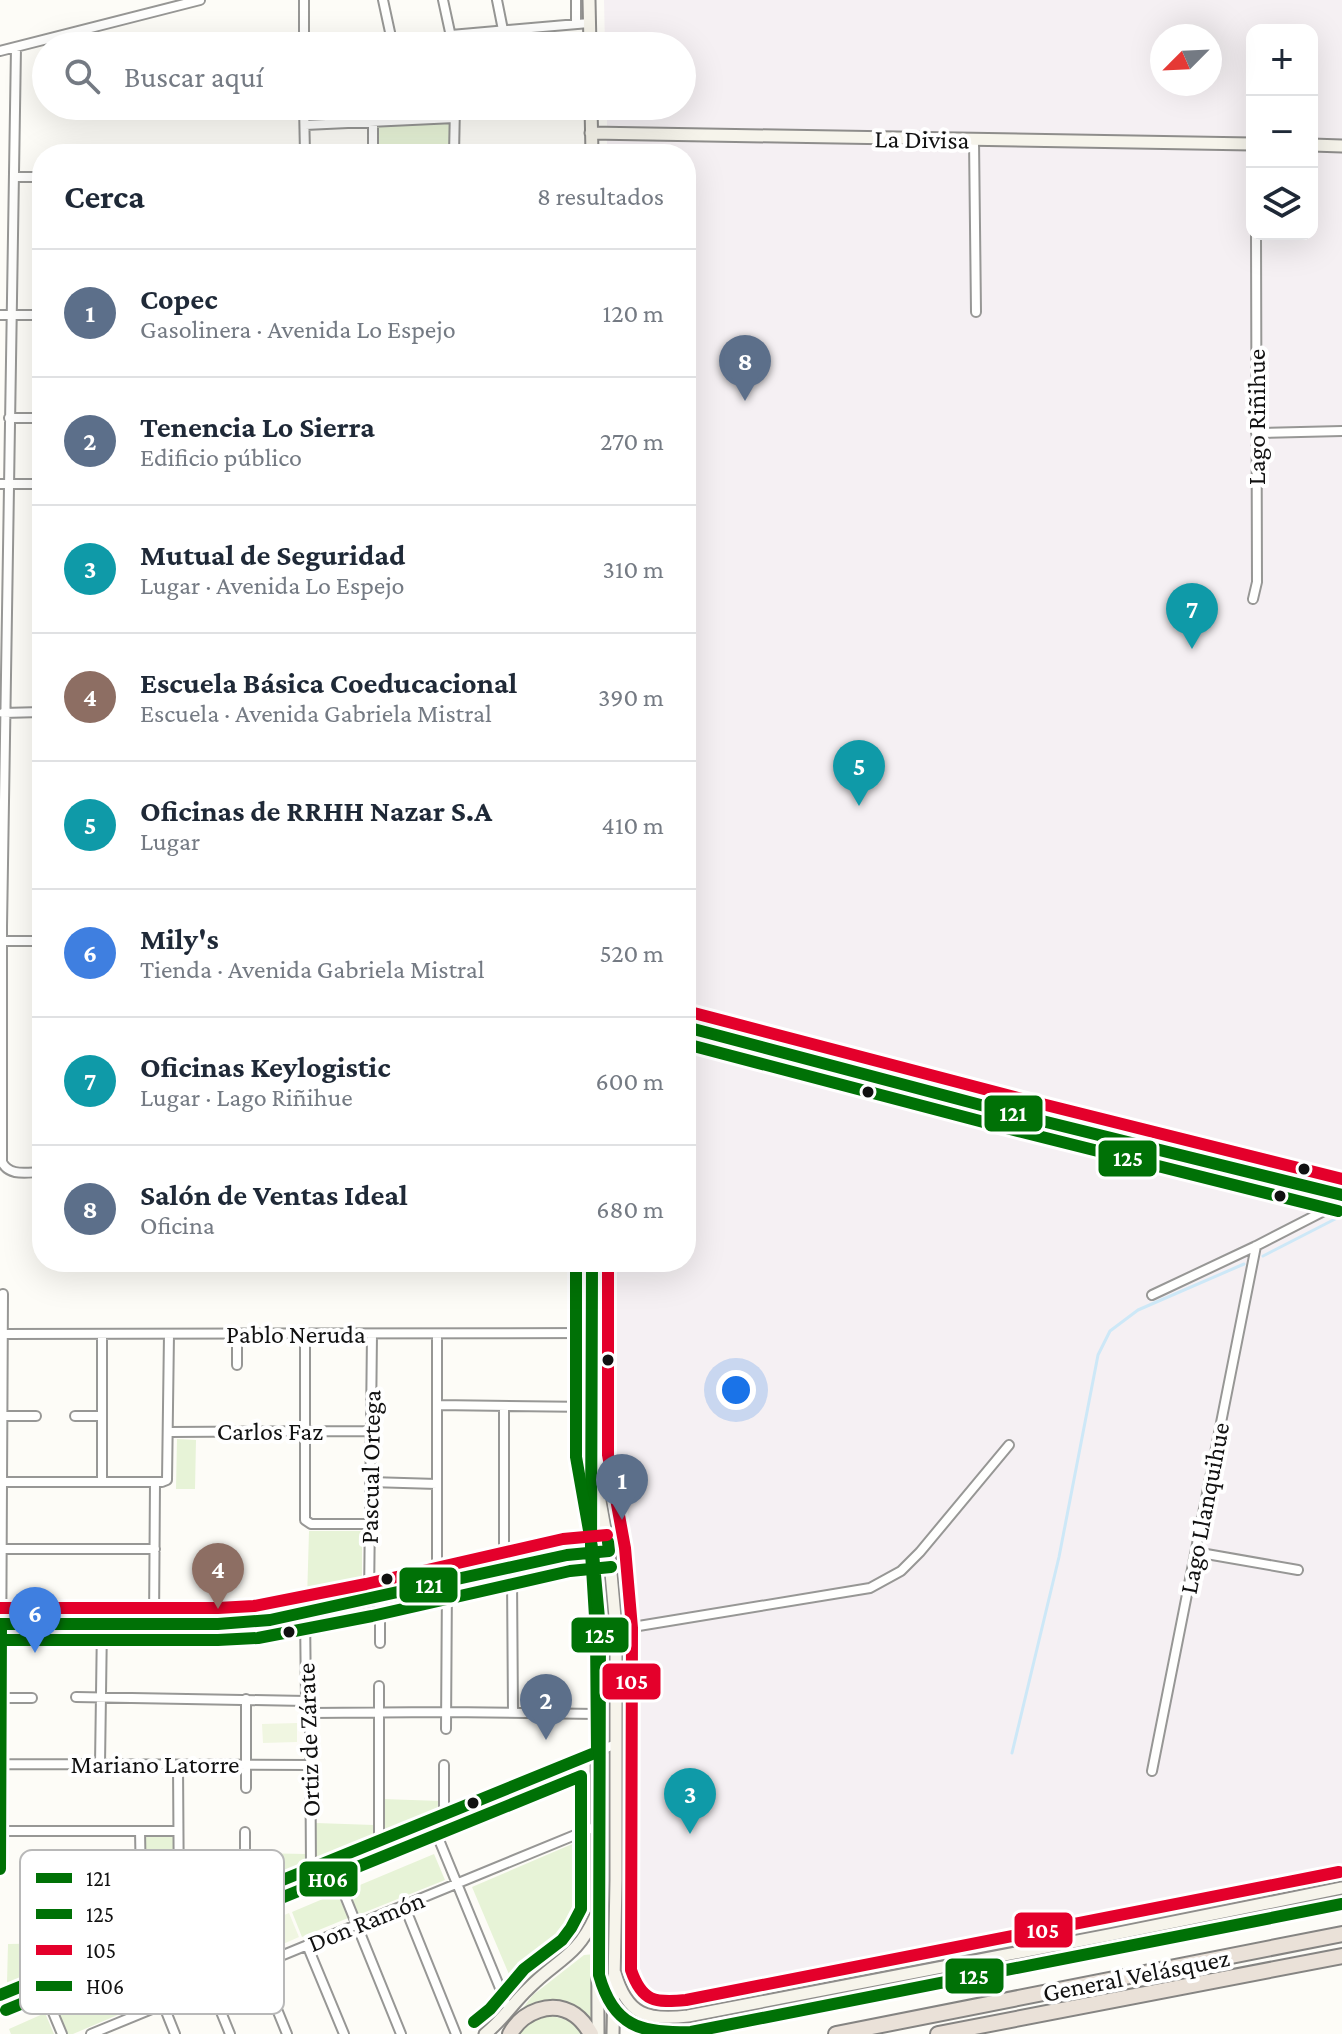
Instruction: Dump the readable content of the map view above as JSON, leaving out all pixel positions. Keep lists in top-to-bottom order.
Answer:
{
  "streets": {
    "highway": ["General Velásquez"],
    "street": [
      "La Divisa",
      "Lago Riñihue",
      "Pablo Neruda",
      "Carlos Faz",
      "Pascual Ortega",
      "Lago Llanquihue",
      "Ortiz de Zárate",
      "Mariano Latorre",
      "Don Ramón"
    ]
  },
  "crossings": [
    ["Pablo Neruda", "Pascual Ortega"],
    ["Carlos Faz", "Pascual Ortega"],
    ["Ortiz de Zárate", "Mariano Latorre"]
  ],
  "lines": [
    "transit line 105",
    "transit line 121",
    "transit line 125",
    "transit line H06"
  ],
  "legend": [
    "121",
    "125",
    "105",
    "H06"
  ],
  "north": "bottom left",
  "page": {
    "map_buttons": ["+", "−"],
    "search": "Buscar aquí",
    "heading": ["Cerca", "8 resultados"],
    "list": [
      {
        "mark": "1",
        "name": "Copec",
        "note": "Gasolinera · Avenida Lo Espejo",
        "value": "120 m"
      },
      {
        "mark": "2",
        "name": "Tenencia Lo Sierra",
        "note": "Edificio público",
        "value": "270 m"
      },
      {
        "mark": "3",
        "name": "Mutual de Seguridad",
        "note": "Lugar · Avenida Lo Espejo",
        "value": "310 m"
      },
      {
        "mark": "4",
        "name": "Escuela Básica Coeducacional",
        "note": "Escuela · Avenida Gabriela Mistral",
        "value": "390 m"
      },
      {
        "mark": "5",
        "name": "Oficinas de RRHH Nazar S.A",
        "note": "Lugar",
        "value": "410 m"
      },
      {
        "mark": "6",
        "name": "Mily's",
        "note": "Tienda · Avenida Gabriela Mistral",
        "value": "520 m"
      },
      {
        "mark": "7",
        "name": "Oficinas Keylogistic",
        "note": "Lugar · Lago Riñihue",
        "value": "600 m"
      },
      {
        "mark": "8",
        "name": "Salón de Ventas Ideal",
        "note": "Oficina",
        "value": "680 m"
      }
    ],
    "pins": [
      "8",
      "7",
      "5",
      "1",
      "4",
      "6",
      "2",
      "3"
    ]
  }
}
